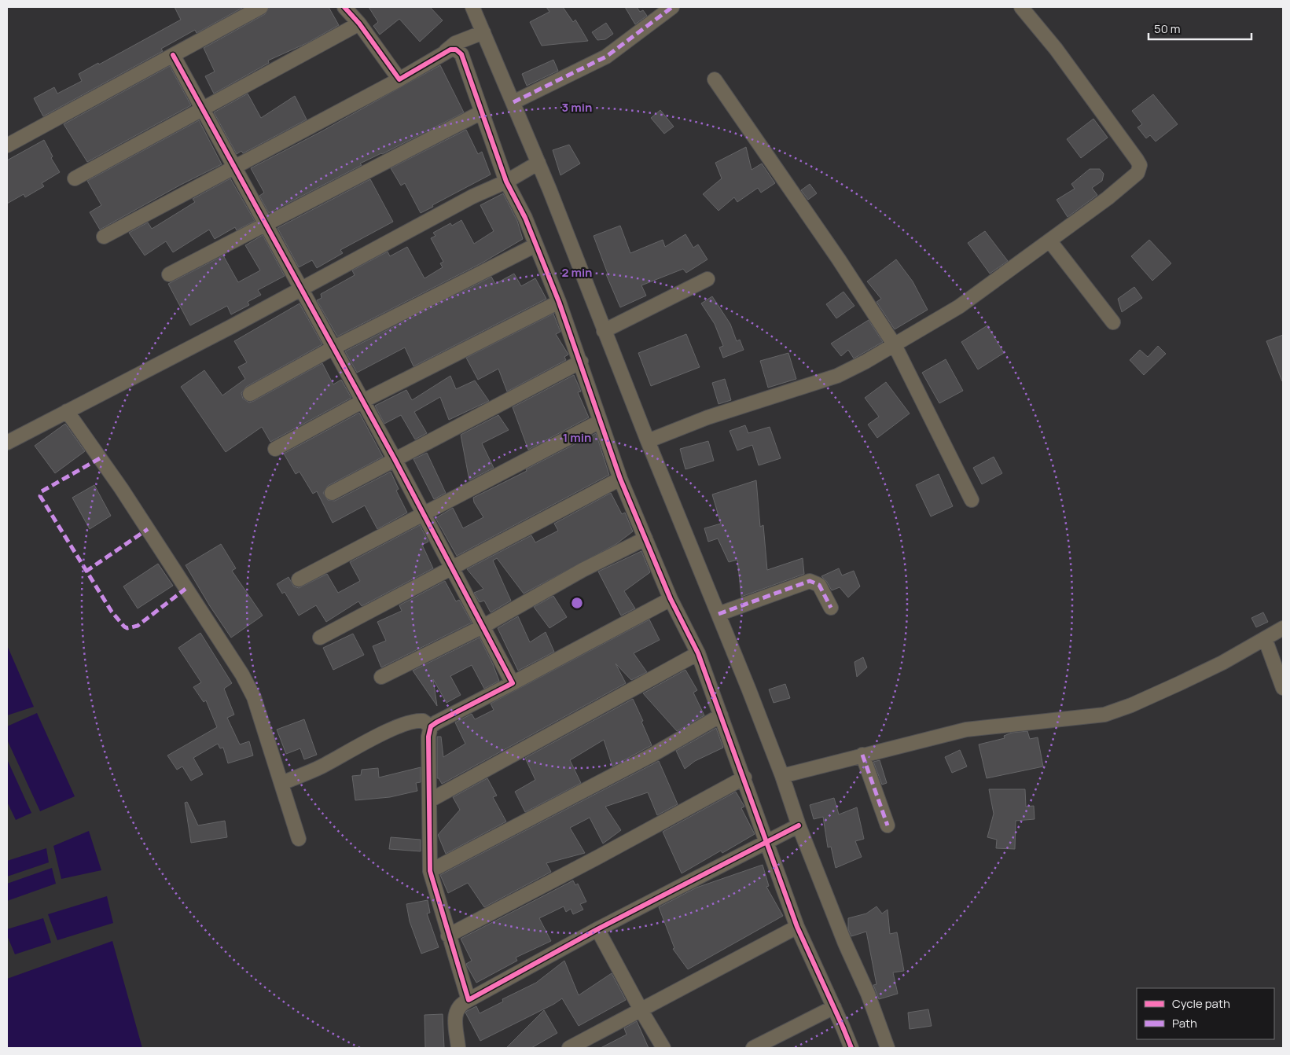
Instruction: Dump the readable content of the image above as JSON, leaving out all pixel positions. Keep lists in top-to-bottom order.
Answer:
{
  "legend": ["Cycle path", "Path"],
  "scale_bar": "50 m",
  "rings": ["3 min", "2 min", "1 min"]
}
